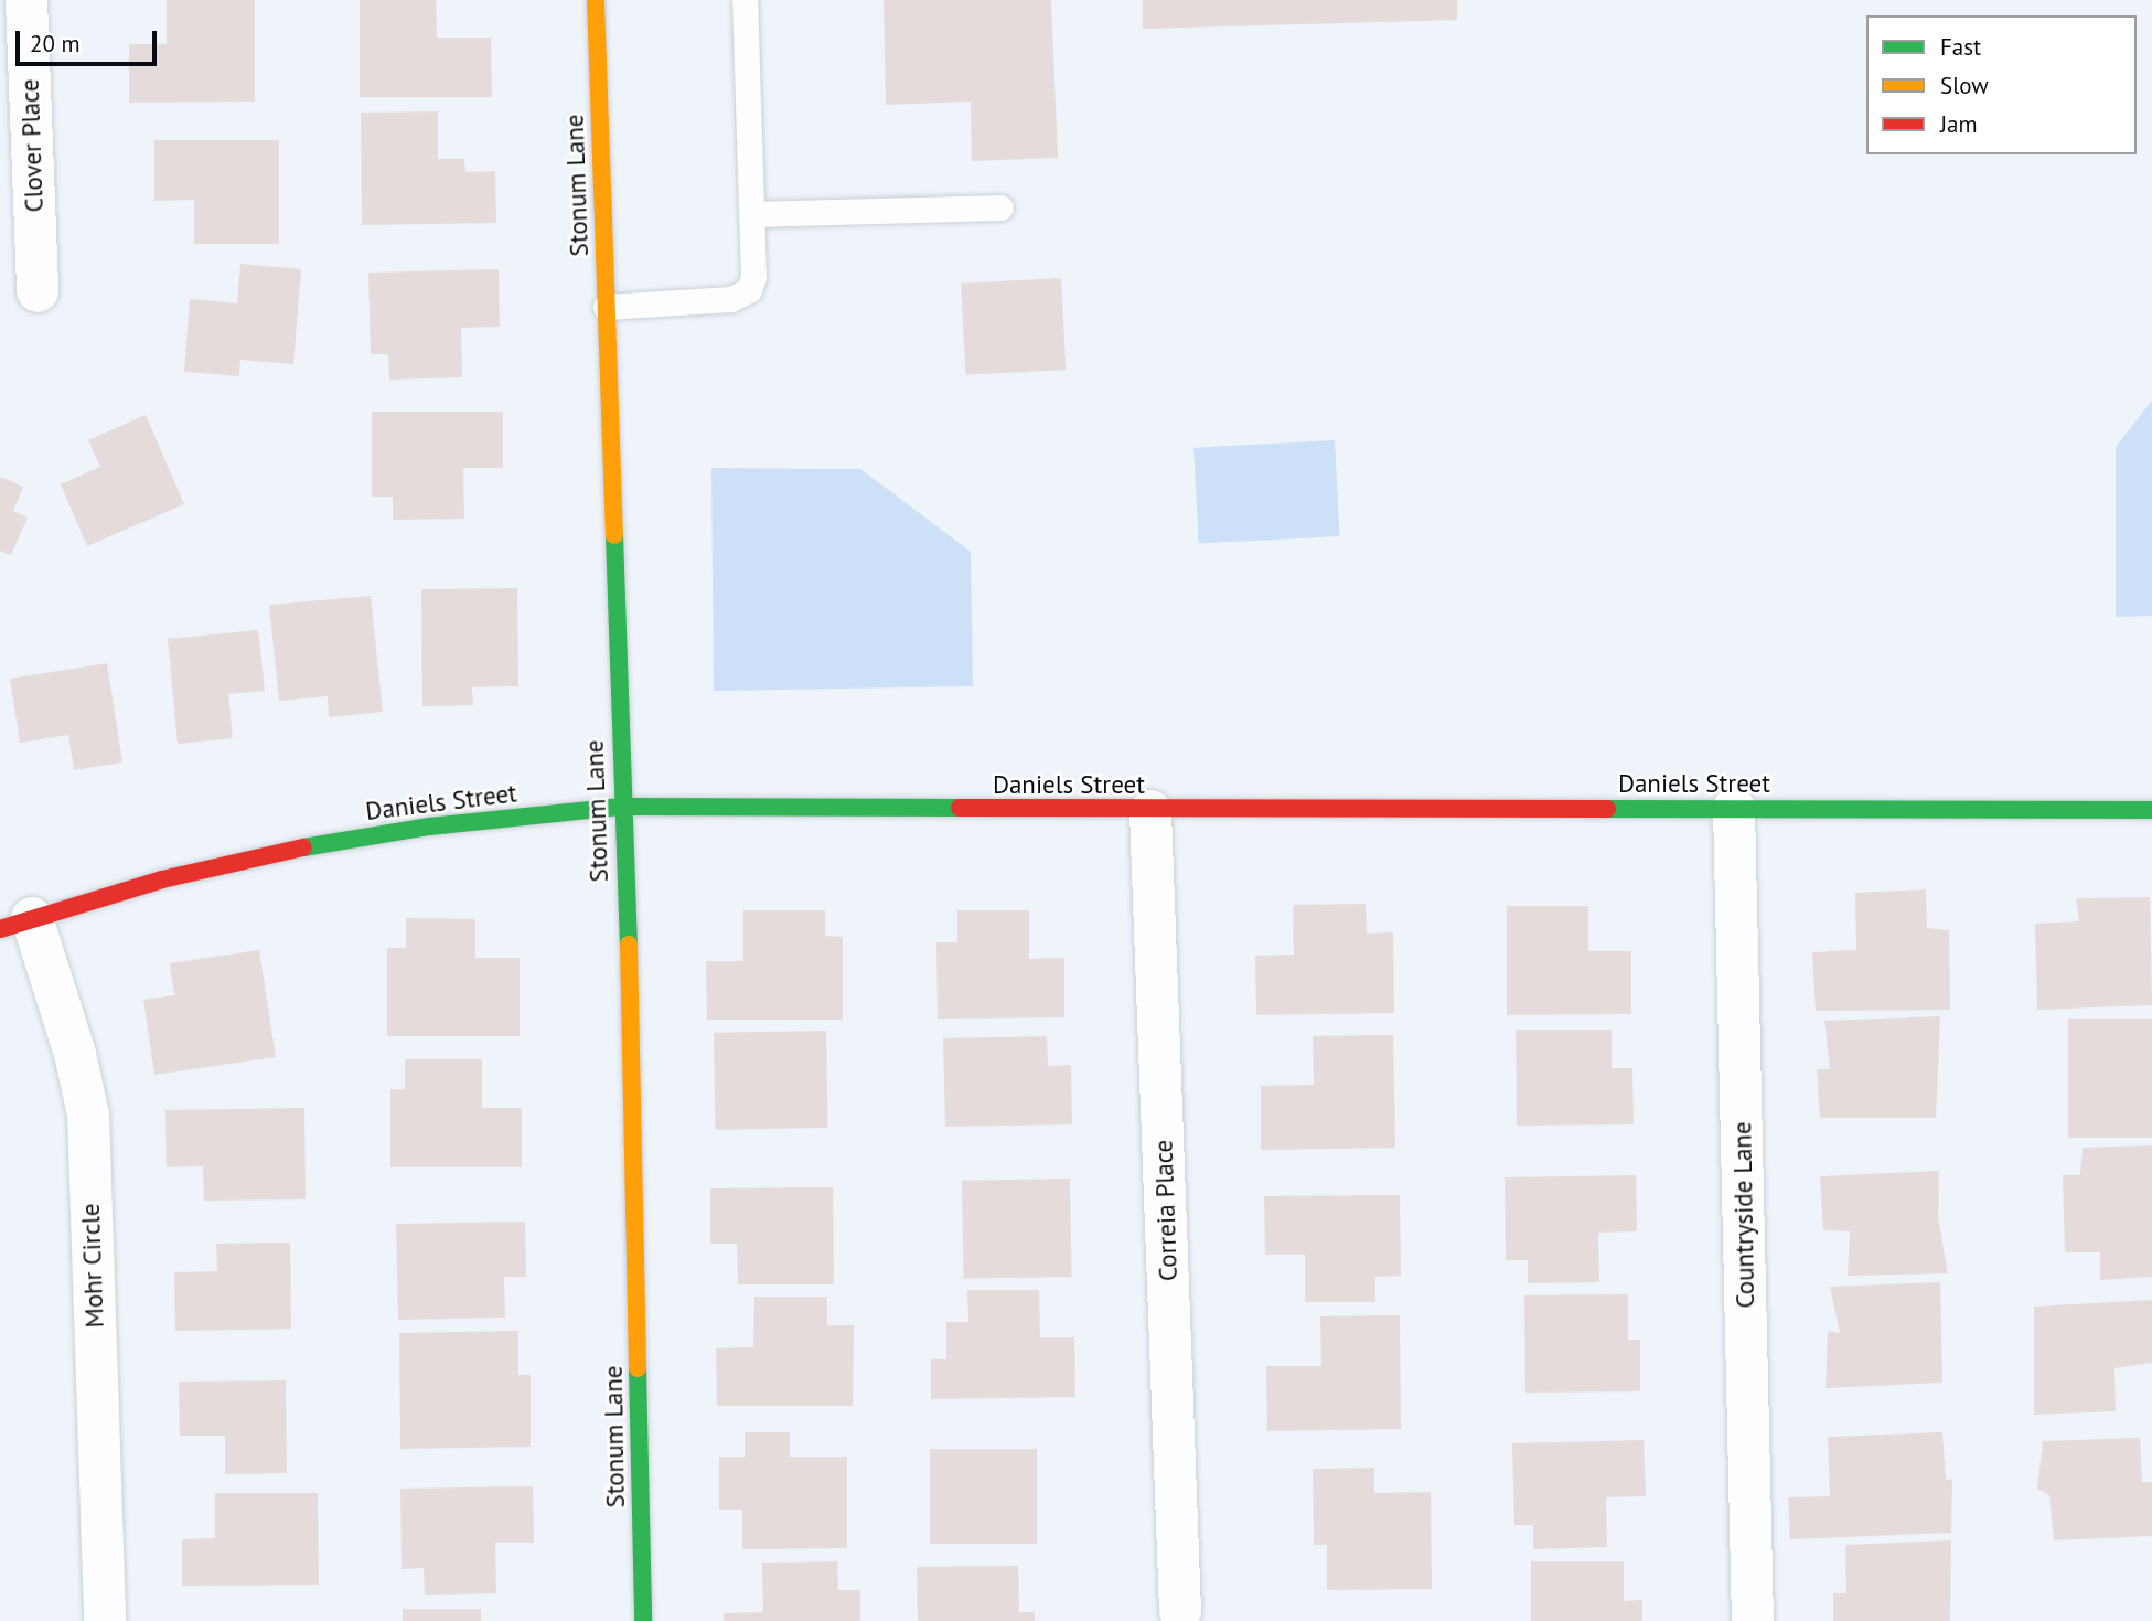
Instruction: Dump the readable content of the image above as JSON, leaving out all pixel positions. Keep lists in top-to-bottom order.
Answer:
{
  "streets": {
    "street": [
      "Clover Place",
      "Stonum Lane",
      "Daniels Street",
      "Correia Place",
      "Countryside Lane",
      "Mohr Circle"
    ]
  },
  "crossings": [
    ["Stonum Lane", "Daniels Street"],
    ["Daniels Street", "Correia Place"],
    ["Daniels Street", "Countryside Lane"],
    ["Daniels Street", "Mohr Circle"]
  ],
  "legend": ["Fast", "Slow", "Jam"],
  "scale_bar": "20 m"
}
